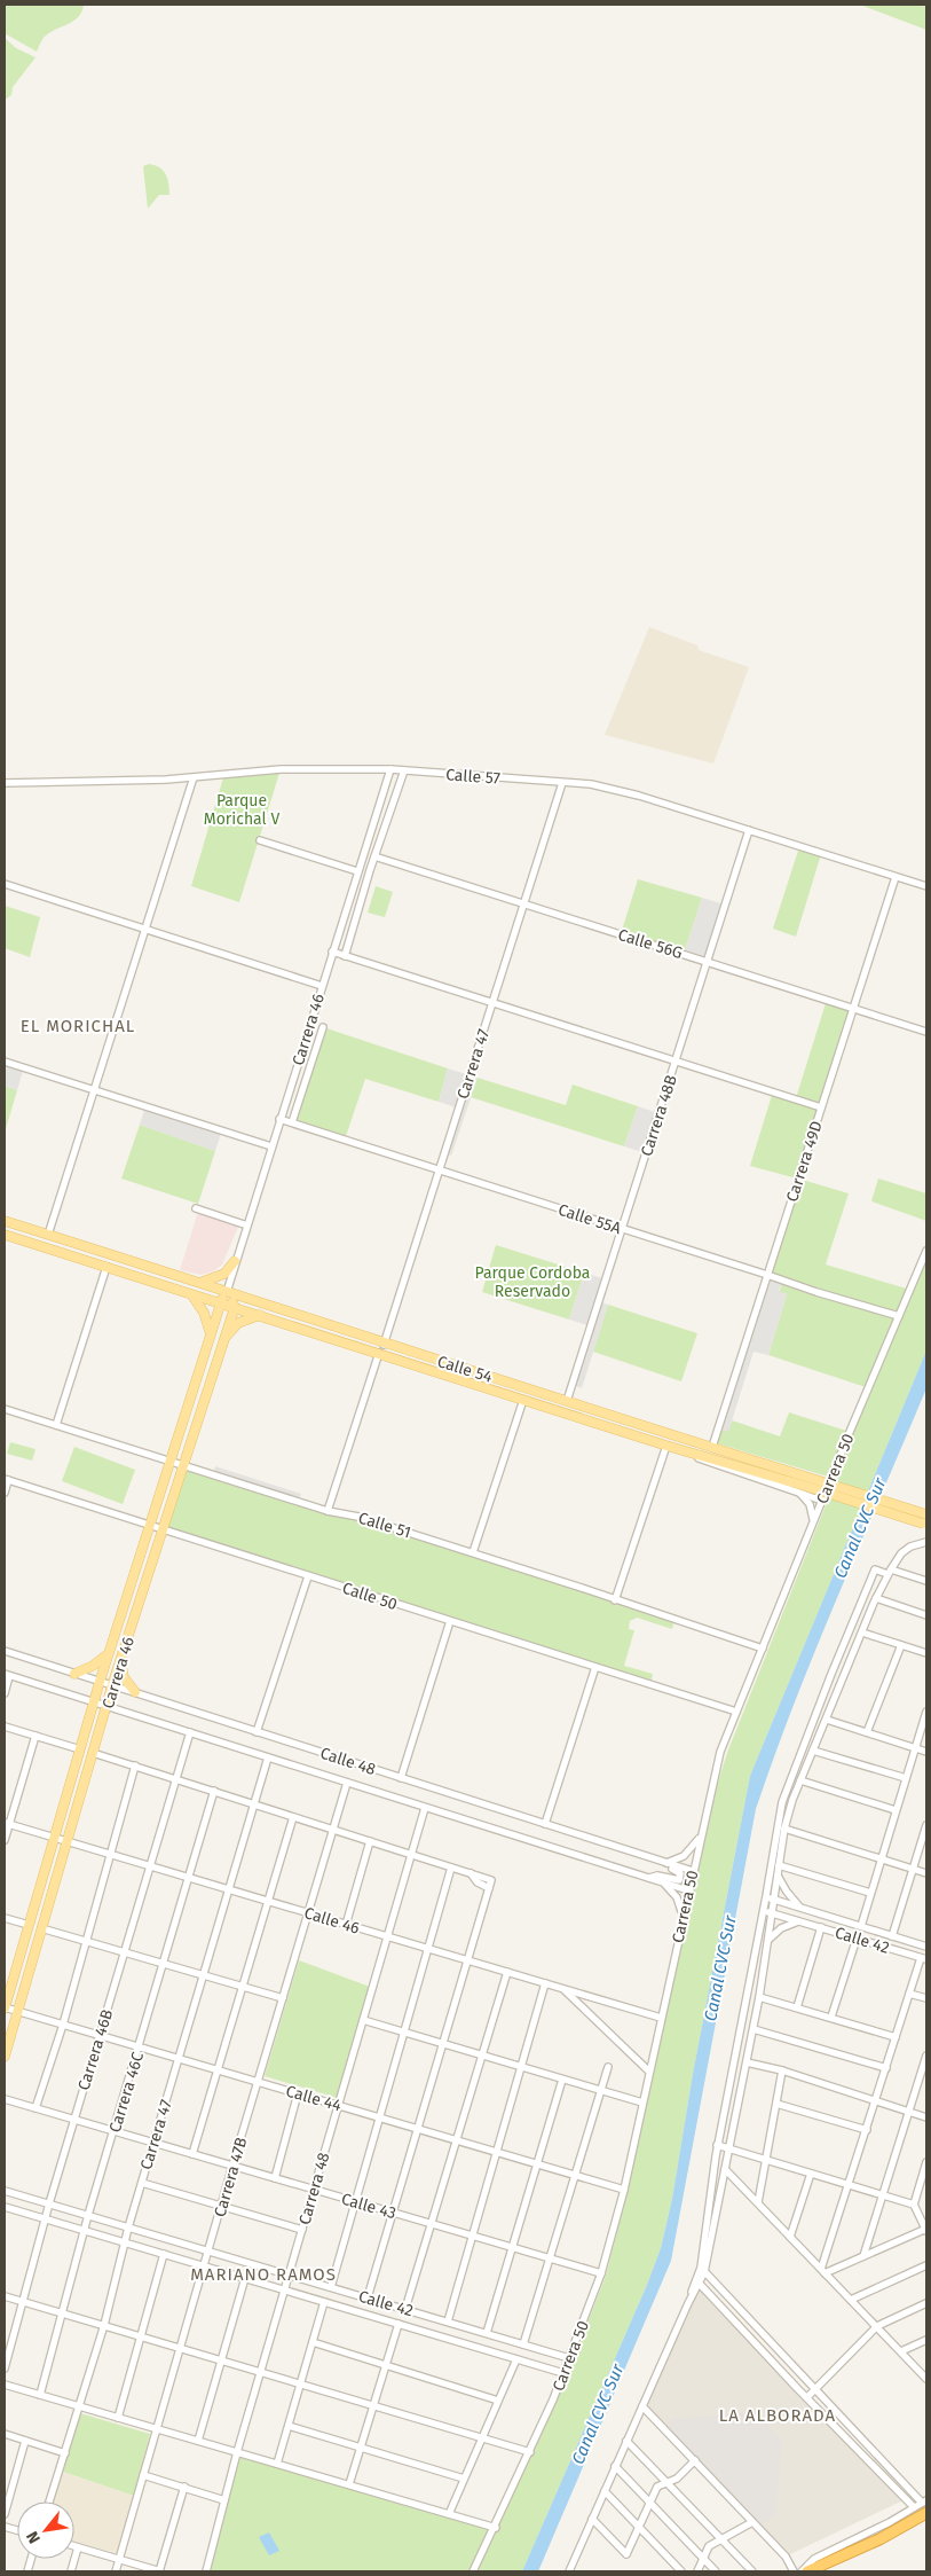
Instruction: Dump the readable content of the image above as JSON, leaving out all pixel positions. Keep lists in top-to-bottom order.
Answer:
{
  "streets": {
    "main road": ["Carrera 46", "Calle 54"],
    "street": [
      "Calle 57",
      "Calle 56G",
      "Carrera 47",
      "Carrera 48B",
      "Carrera 49D",
      "Calle 55A",
      "Carrera 50",
      "Calle 51",
      "Calle 50",
      "Calle 48",
      "Calle 46",
      "Calle 42",
      "Carrera 46B",
      "Carrera 46C",
      "Calle 44",
      "Carrera 47B",
      "Carrera 48",
      "Calle 43"
    ]
  },
  "crossings": [
    ["Calle 57", "Carrera 46"],
    ["Calle 57", "Carrera 47"],
    ["Calle 57", "Carrera 48B"],
    ["Calle 57", "Carrera 49D"],
    ["Calle 56G", "Carrera 47"],
    ["Calle 56G", "Carrera 48B"],
    ["Calle 56G", "Carrera 49D"],
    ["Carrera 46", "Calle 55A"],
    ["Carrera 46", "Calle 54"],
    ["Carrera 46", "Calle 51"],
    ["Carrera 46", "Calle 50"],
    ["Carrera 46", "Calle 48"],
    ["Carrera 46", "Calle 46"],
    ["Carrera 46", "Calle 44"],
    ["Carrera 47", "Calle 55A"],
    ["Carrera 47", "Calle 54"],
    ["Carrera 47", "Calle 48"],
    ["Carrera 47", "Calle 46"],
    ["Carrera 47", "Calle 42"],
    ["Carrera 47", "Calle 44"],
    ["Carrera 47", "Calle 43"],
    ["Carrera 48B", "Calle 55A"],
    ["Carrera 48B", "Calle 54"],
    ["Carrera 49D", "Calle 55A"],
    ["Carrera 49D", "Calle 54"],
    ["Calle 55A", "Carrera 50"],
    ["Calle 54", "Carrera 50"],
    ["Carrera 50", "Calle 51"],
    ["Carrera 50", "Calle 50"],
    ["Carrera 50", "Calle 48"],
    ["Carrera 50", "Calle 46"],
    ["Carrera 50", "Calle 42"],
    ["Carrera 50", "Calle 44"],
    ["Carrera 50", "Calle 43"],
    ["Calle 48", "Carrera 46B"],
    ["Calle 48", "Carrera 47B"],
    ["Calle 48", "Carrera 48"],
    ["Calle 46", "Carrera 46B"],
    ["Calle 46", "Carrera 46C"],
    ["Calle 46", "Carrera 47B"],
    ["Calle 46", "Carrera 48"],
    ["Calle 42", "Carrera 46B"],
    ["Calle 42", "Carrera 46C"],
    ["Calle 42", "Carrera 47B"],
    ["Calle 42", "Carrera 48"],
    ["Carrera 46B", "Calle 44"],
    ["Carrera 46B", "Calle 43"],
    ["Carrera 46C", "Calle 44"],
    ["Carrera 46C", "Calle 43"],
    ["Calle 44", "Carrera 47B"],
    ["Calle 44", "Carrera 48"],
    ["Carrera 47B", "Calle 43"],
    ["Carrera 48", "Calle 43"]
  ],
  "districts": ["EL MORICHAL", "MARIANO RAMOS", "LA ALBORADA"],
  "water": ["Canal CVC Sur"],
  "parks": ["Parque Morichal V", "Parque Cordoba Reservado"],
  "north": "bottom left"
}
